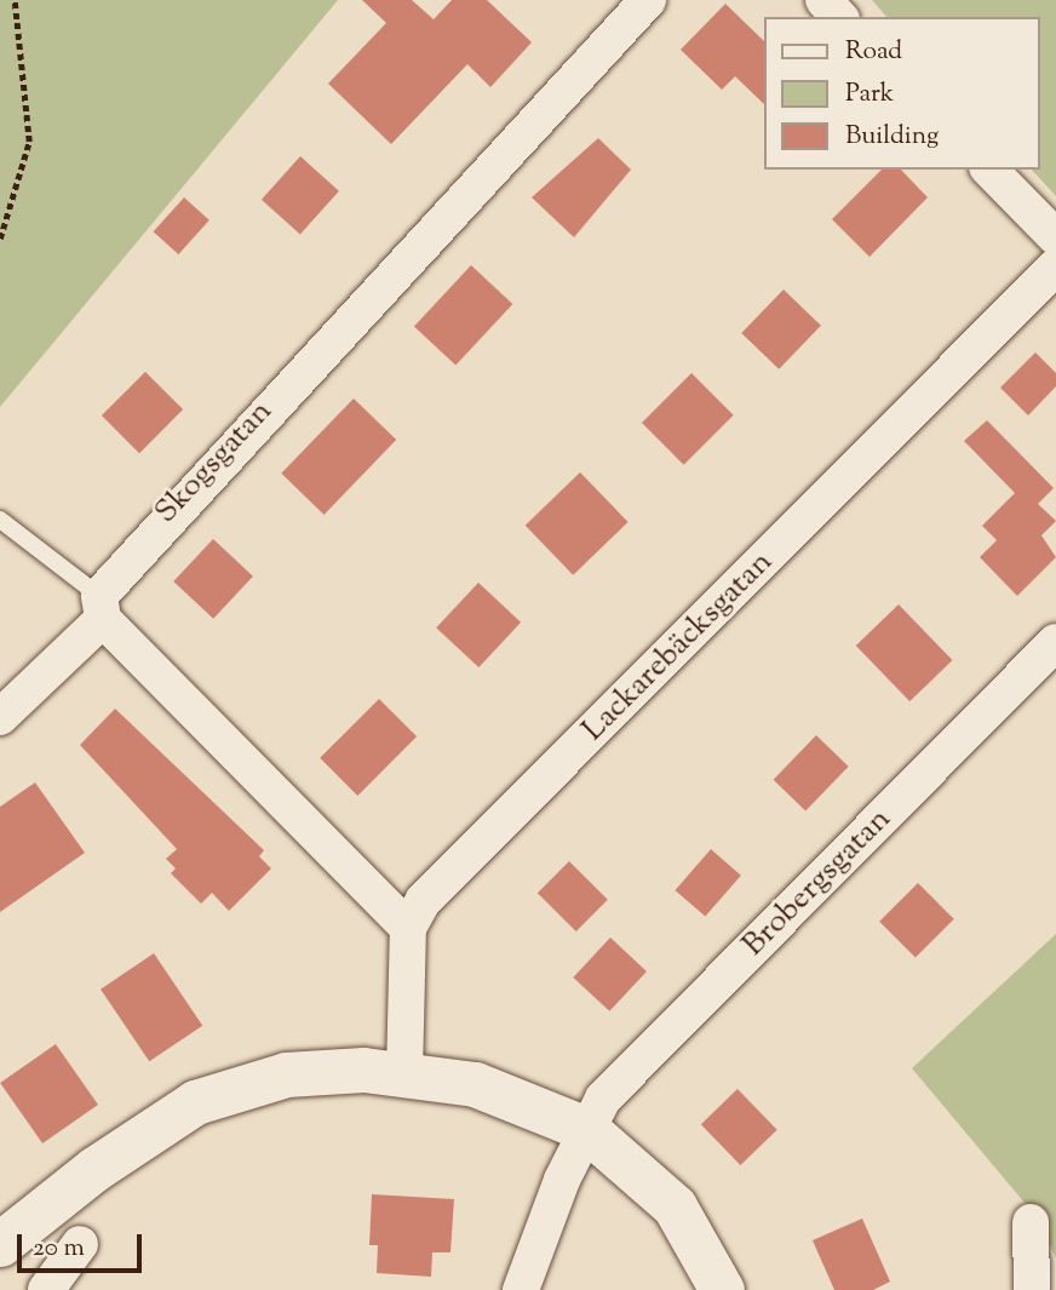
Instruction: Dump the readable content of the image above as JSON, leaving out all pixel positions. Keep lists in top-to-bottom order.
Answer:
{
  "streets": {
    "street": ["Skogsgatan", "Lackarebäcksgatan", "Brobergsgatan"]
  },
  "legend": ["Road", "Park", "Building"],
  "scale_bar": "20 m"
}
